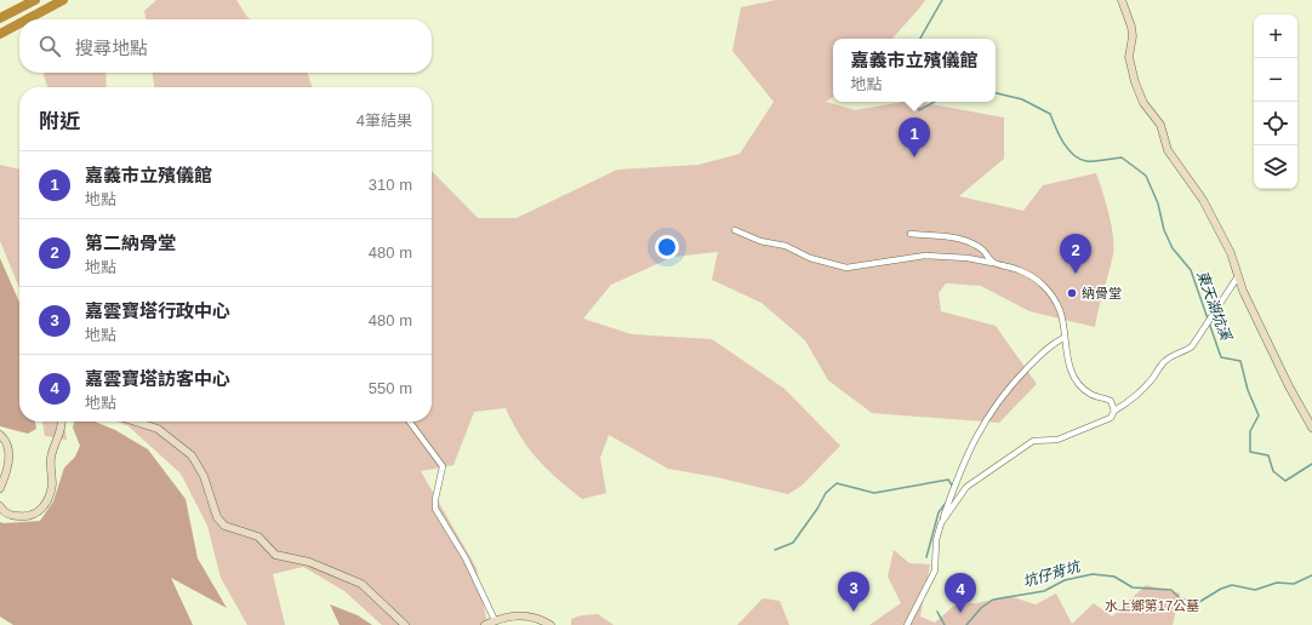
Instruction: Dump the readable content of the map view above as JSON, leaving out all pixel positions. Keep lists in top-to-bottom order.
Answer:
{
  "water": ["東天湖坑溪", "坑仔背坑"],
  "parks": ["水上鄉第17公墓"],
  "places": ["納骨堂"],
  "page": {
    "map_buttons": ["+", "−"],
    "search": "搜尋地點",
    "popup": ["嘉義市立殯儀館", "地點"],
    "heading": ["附近", "4筆結果"],
    "pins": [
      "1",
      "2",
      "3",
      "4"
    ],
    "list": [
      {
        "mark": "1",
        "name": "嘉義市立殯儀館",
        "note": "地點",
        "value": "310 m"
      },
      {
        "mark": "2",
        "name": "第二納骨堂",
        "note": "地點",
        "value": "480 m"
      },
      {
        "mark": "3",
        "name": "嘉雲寶塔行政中心",
        "note": "地點",
        "value": "480 m"
      },
      {
        "mark": "4",
        "name": "嘉雲寶塔訪客中心",
        "note": "地點",
        "value": "550 m"
      }
    ]
  }
}
